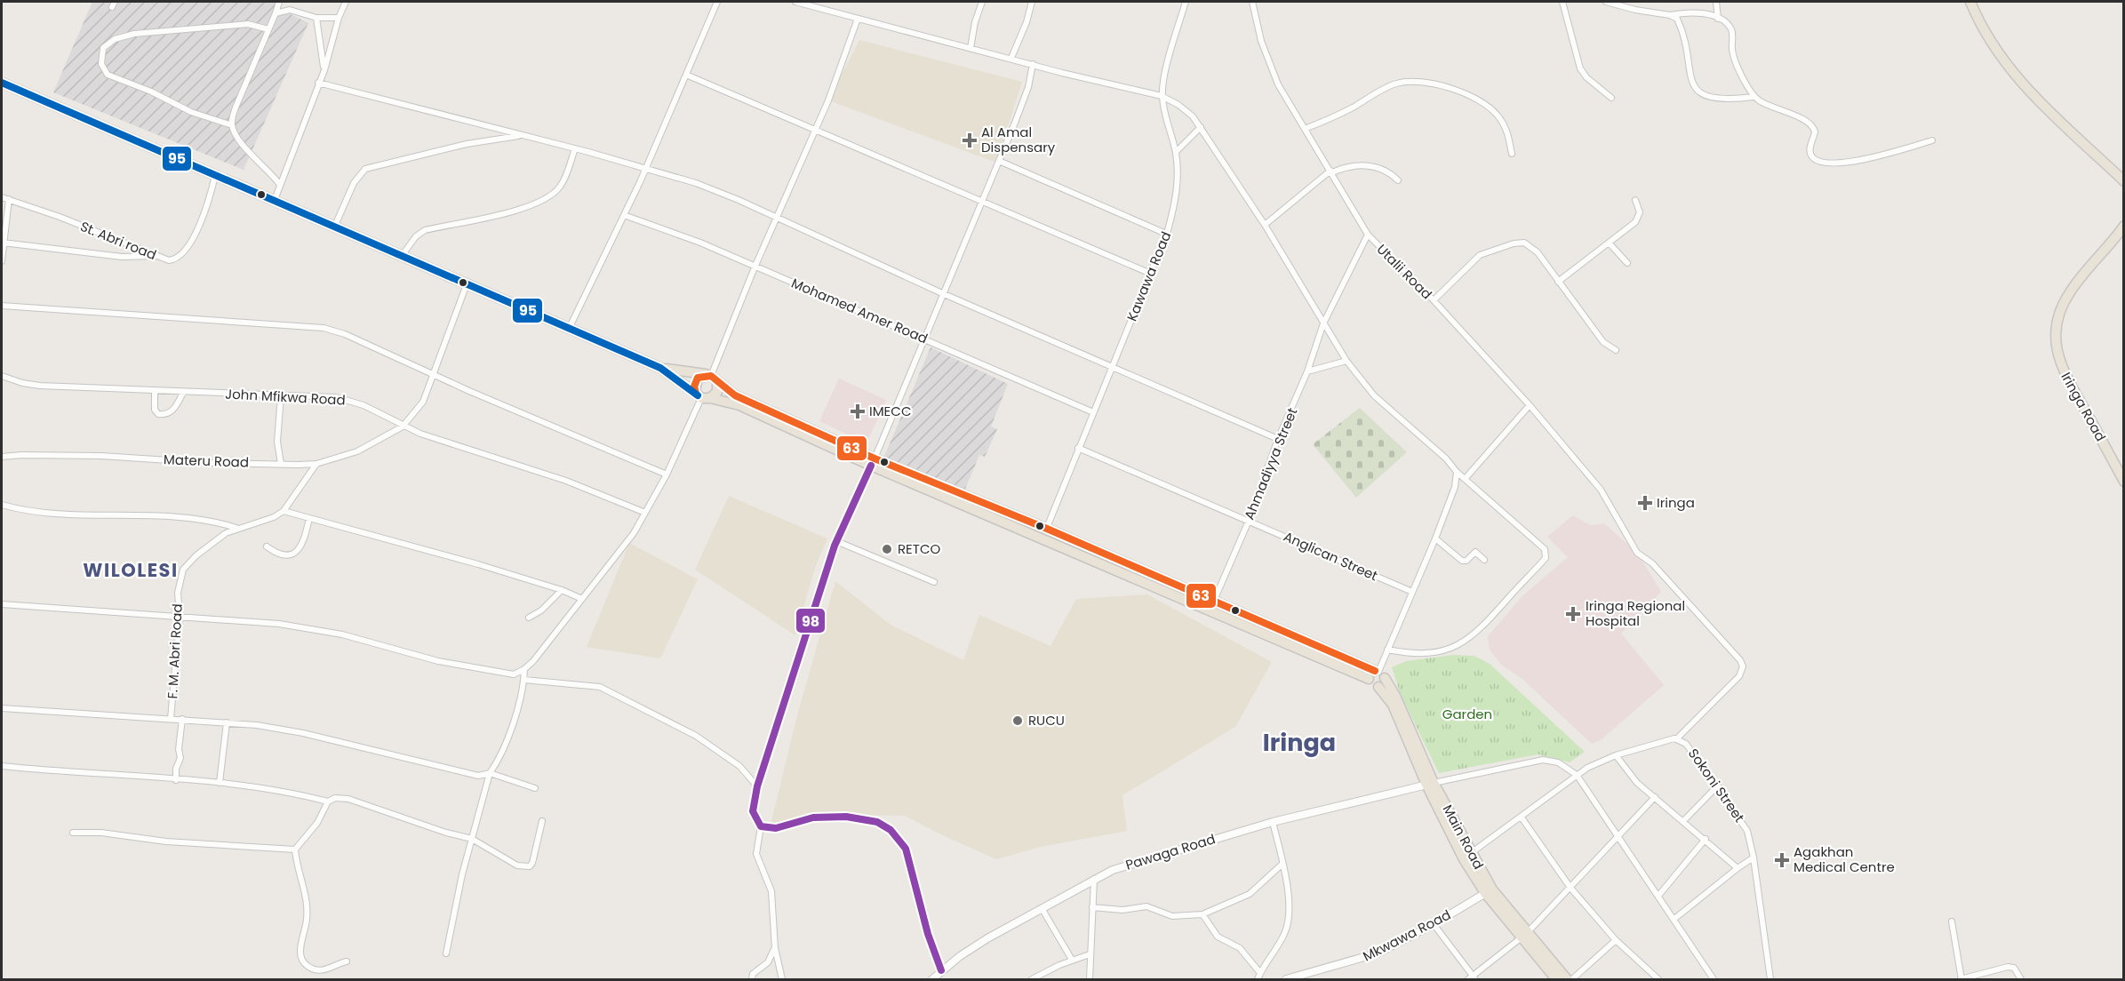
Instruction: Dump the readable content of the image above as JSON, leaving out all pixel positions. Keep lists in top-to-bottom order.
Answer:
{
  "streets": {
    "highway": ["Iringa Road", "Main Road"],
    "main road": ["Pawaga Road"],
    "street": [
      "St. Abri road",
      "Utalii Road",
      "Kawawa Road",
      "Mohamed Amer Road",
      "John Mfikwa Road",
      "Materu Road",
      "Ahmadiyya Street",
      "Anglican Street",
      "F. M. Abri Road",
      "Sokoni Street",
      "Mkwawa Road"
    ]
  },
  "crossings": [
    ["Utalii Road", "Ahmadiyya Street"],
    ["Utalii Road", "Sokoni Street"],
    ["Kawawa Road", "Mohamed Amer Road"],
    ["Kawawa Road", "Anglican Street"],
    ["John Mfikwa Road", "Materu Road"],
    ["Ahmadiyya Street", "Anglican Street"],
    ["Sokoni Street", "Main Road"],
    ["Main Road", "Pawaga Road"],
    ["Main Road", "Mkwawa Road"]
  ],
  "districts": ["WILOLESI", "Iringa"],
  "parks": ["Garden"],
  "places": {
    "health": [
      "Al Amal Dispensary",
      "IMECC",
      "Iringa",
      "Iringa Regional Hospital",
      "Agakhan Medical Centre"
    ],
    "other": ["RETCO", "RUCU"]
  },
  "lines": ["transit line 95", "transit line 63", "transit line 98"]
}
